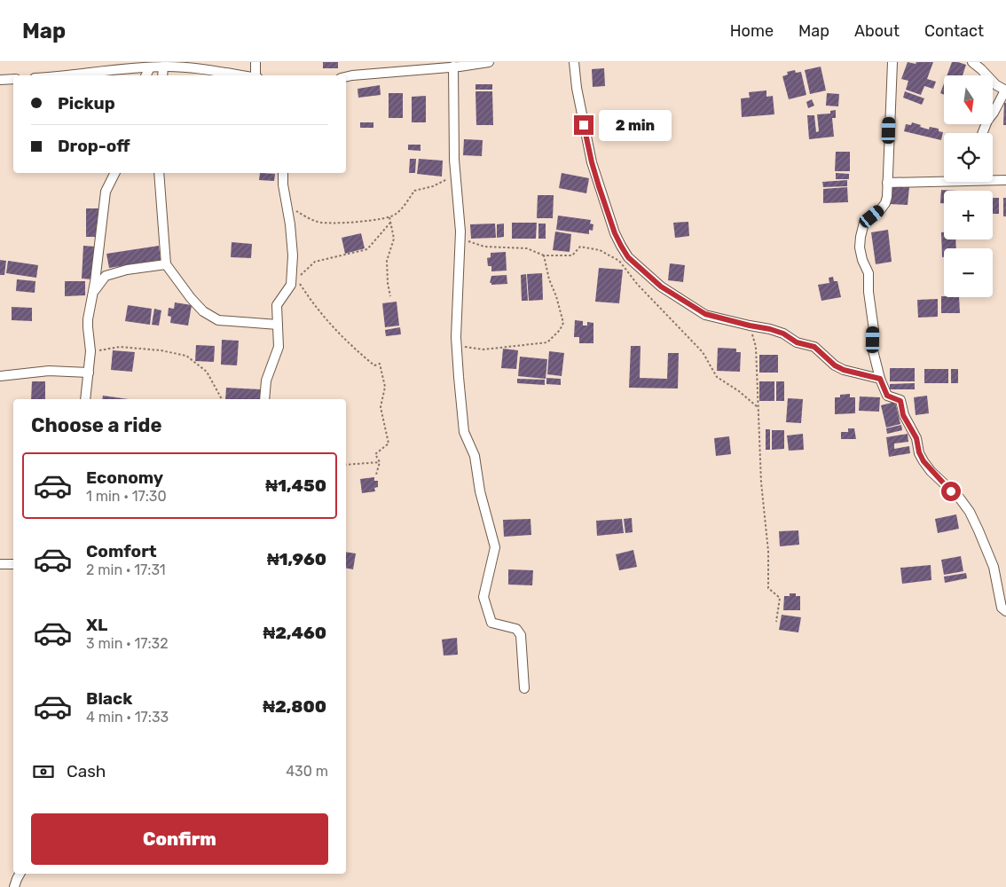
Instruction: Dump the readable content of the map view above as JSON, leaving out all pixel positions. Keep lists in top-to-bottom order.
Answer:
{
  "north": "bottom",
  "page": {
    "header": "Map",
    "nav": [
      "Home",
      "Map",
      "About",
      "Contact"
    ],
    "map_buttons": ["+", "−"],
    "banner": ["Pickup", "Drop-off"],
    "bubble": "2 min",
    "heading": "Choose a ride",
    "list": [
      {
        "name": "Economy",
        "note": "1 min · 17:30",
        "value": "₦1,450"
      },
      {
        "name": "Comfort",
        "note": "2 min · 17:31",
        "value": "₦1,960"
      },
      {
        "name": "XL",
        "note": "3 min · 17:32",
        "value": "₦2,460"
      },
      {
        "name": "Black",
        "note": "4 min · 17:33",
        "value": "₦2,800"
      }
    ],
    "pay": ["Cash", "430 m"],
    "buttons": "Confirm"
  }
}
